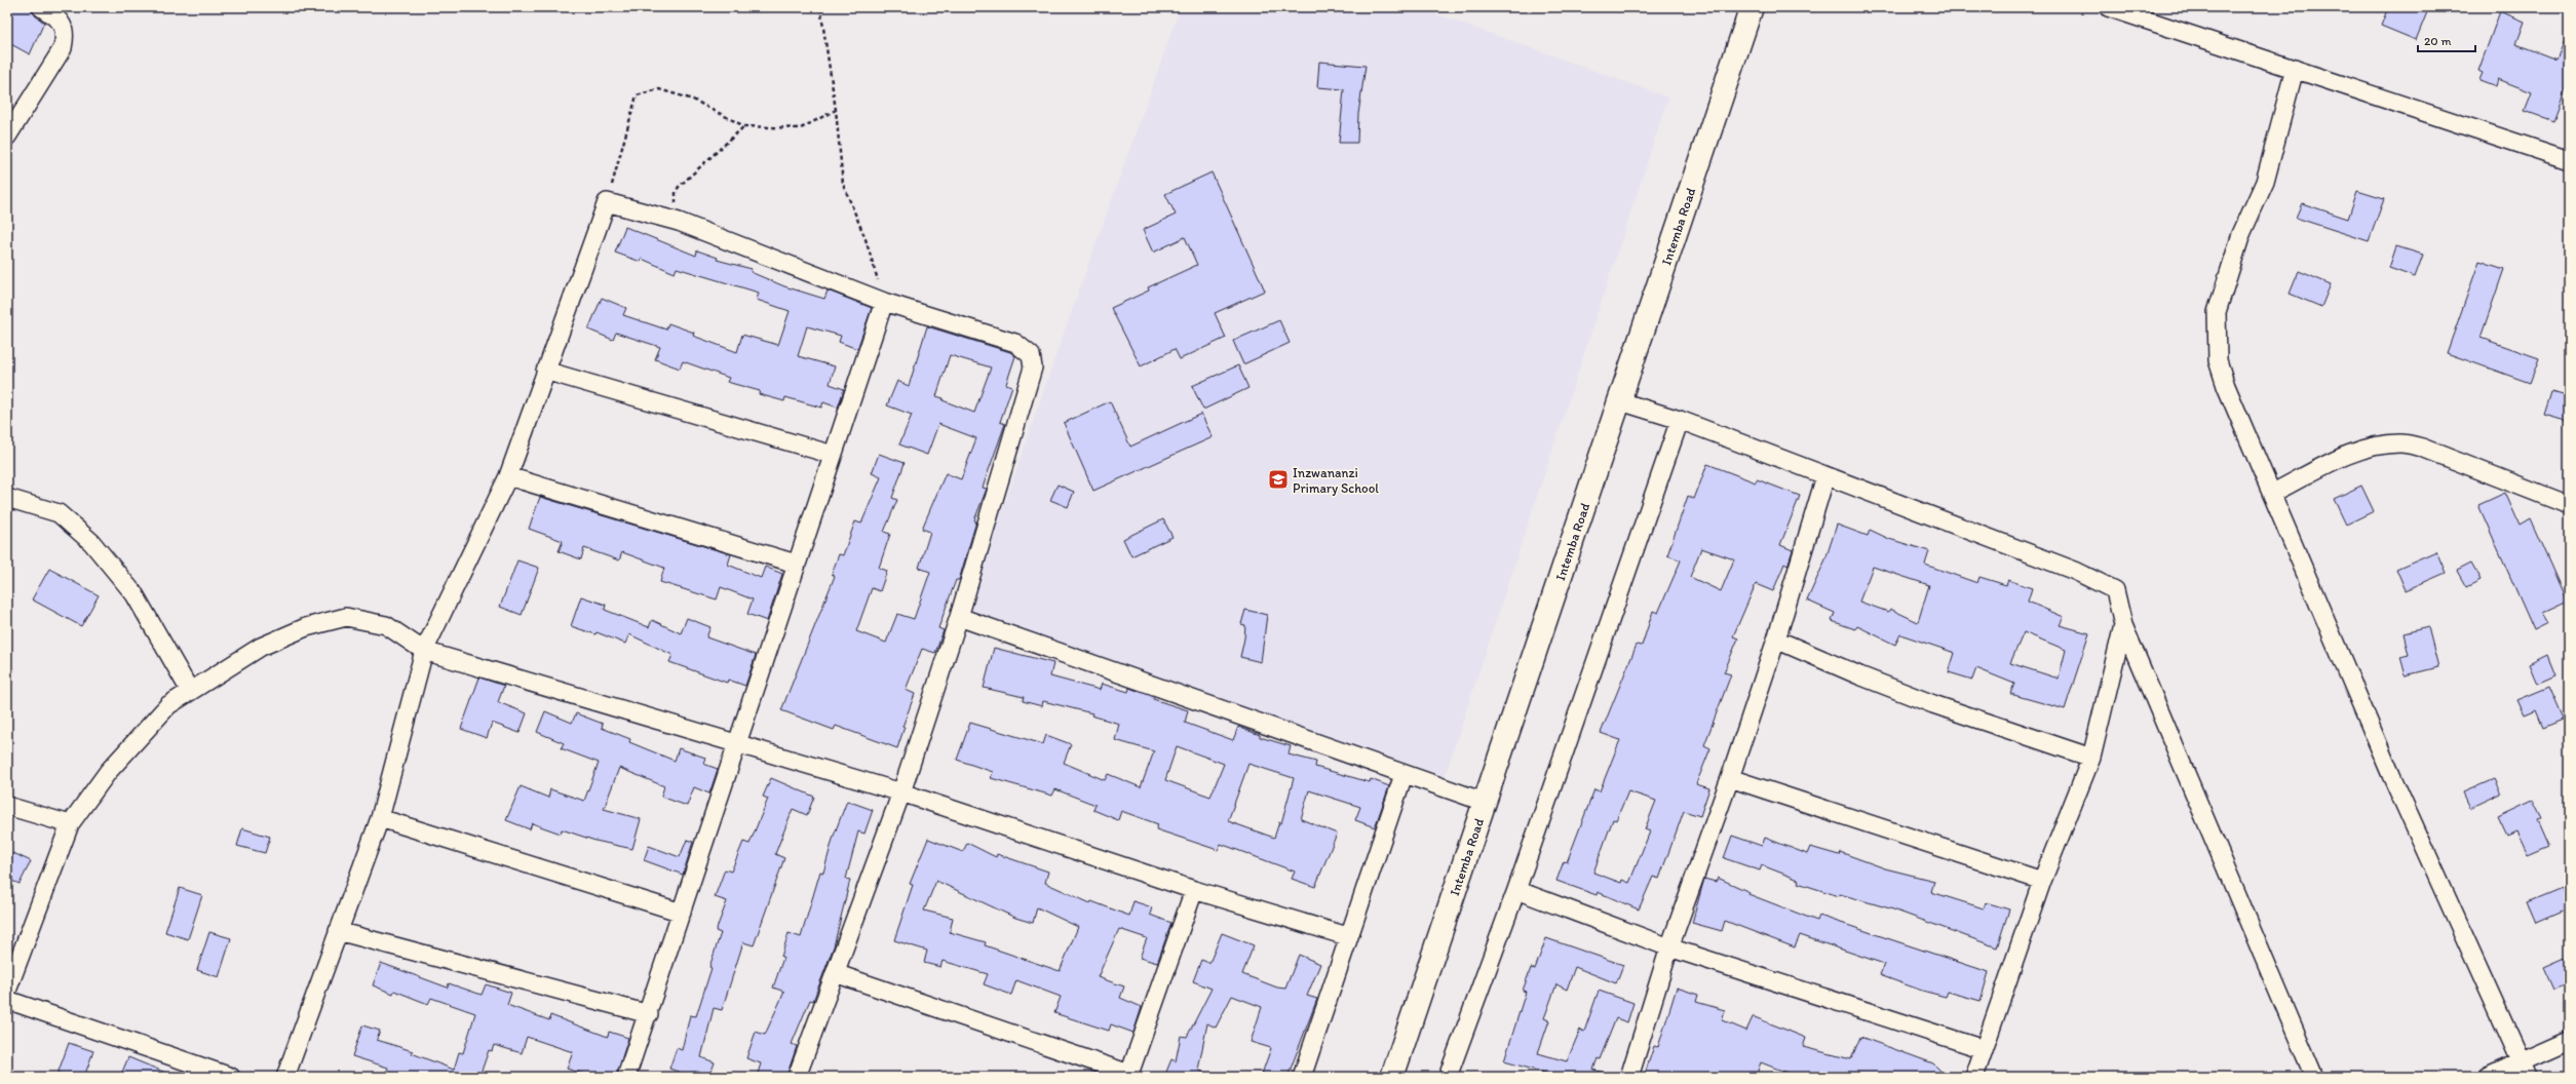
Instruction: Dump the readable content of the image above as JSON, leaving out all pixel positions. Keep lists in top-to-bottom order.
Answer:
{
  "streets": {
    "street": ["Intemba Road"]
  },
  "places": {
    "school or university": ["Inzwananzi Primary School"]
  },
  "scale_bar": "20 m"
}
